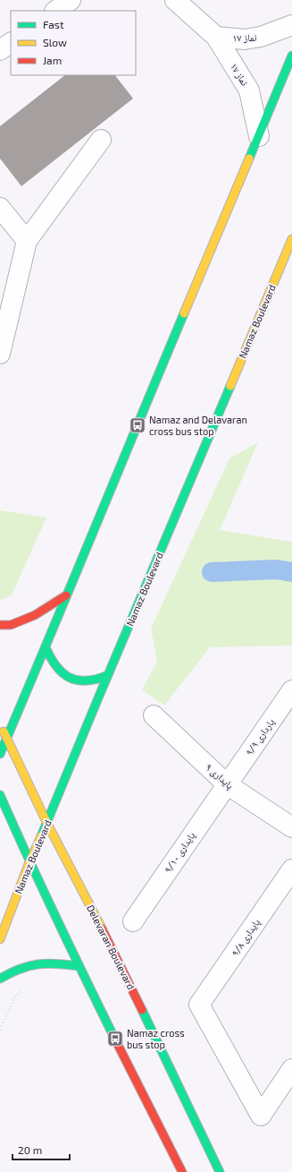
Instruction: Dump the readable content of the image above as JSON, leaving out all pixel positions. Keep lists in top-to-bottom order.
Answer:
{
  "streets": {
    "main road": ["Namaz Boulevard", "Delevaran Boulevard"],
    "street": [
      "نماز ۱۷",
      "نماز ۱٧",
      "پارداری ۹/۹",
      "پایداری ۹",
      "پایداری ۹/۱۰",
      "پایداری ۹/۸"
    ]
  },
  "crossings": [
    ["نماز ۱۷", "نماز ۱٧"],
    ["Namaz Boulevard", "Delevaran Boulevard"],
    ["پارداری ۹/۹", "پایداری ۹"],
    ["پارداری ۹/۹", "پایداری ۹/۱۰"],
    ["پایداری ۹", "پایداری ۹/۱۰"]
  ],
  "places": {
    "bus stop": ["Namaz and Delavaran cross bus stop", "Namaz cross bus stop"]
  },
  "legend": ["Fast", "Slow", "Jam"],
  "scale_bar": "20 m"
}
